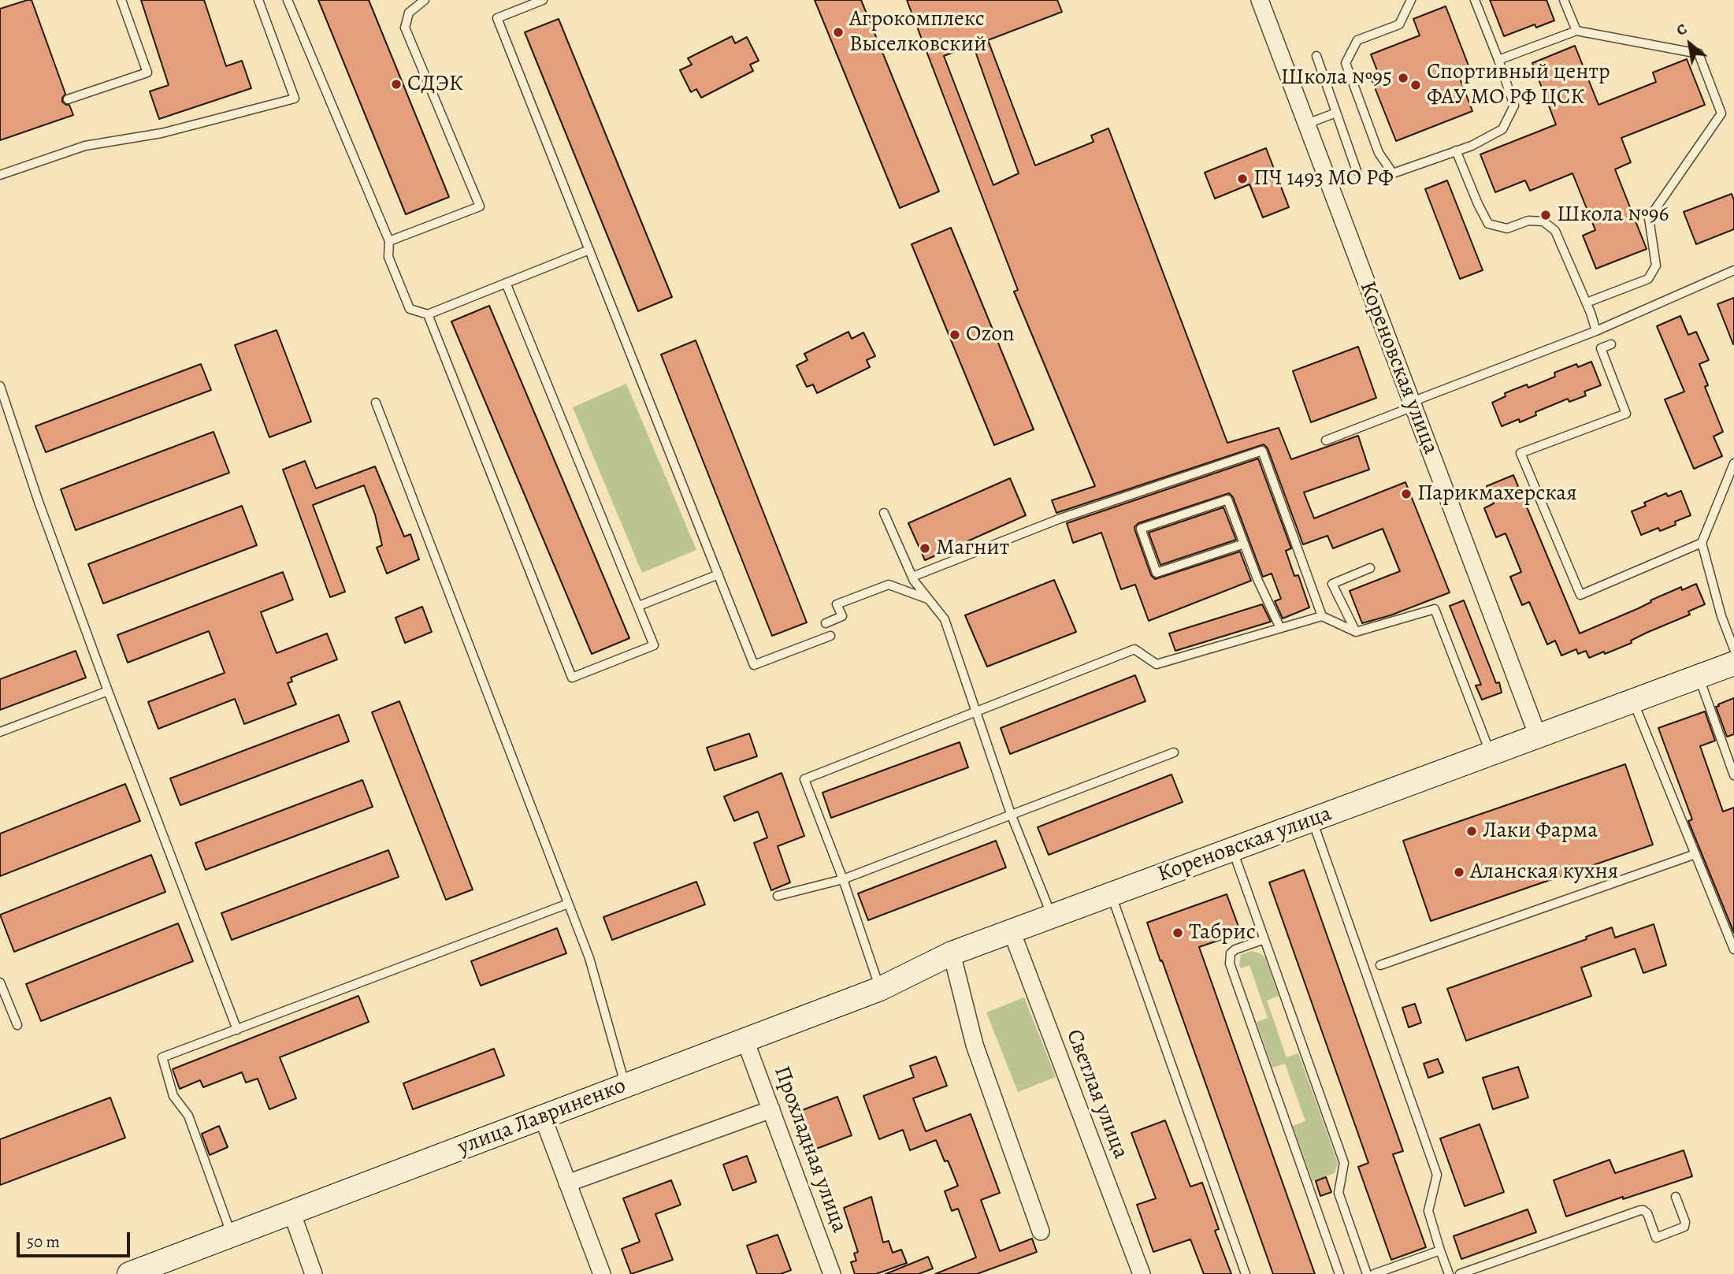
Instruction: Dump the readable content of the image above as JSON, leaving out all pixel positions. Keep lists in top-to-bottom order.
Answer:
{
  "streets": {
    "street": [
      "Кореновская улица",
      "Светлая улица",
      "улица Лавриненко",
      "Прохладная улица"
    ]
  },
  "crossings": [
    ["Кореновская улица", "Светлая улица"],
    ["Кореновская улица", "улица Лавриненко"],
    ["улица Лавриненко", "Прохладная улица"]
  ],
  "places": [
    "Агрокомплекс Выселковский",
    "Школа №95",
    "СДЭК",
    "Спортивный центр ФАУ МО РФ ЦСК",
    "ПЧ 1493 МО РФ",
    "Школа №96",
    "Ozon",
    "Парикмахерская",
    "Магнит",
    "Лаки Фарма",
    "Аланская кухня",
    "Табрис"
  ],
  "scale_bar": "50 m",
  "north": "top left"
}
